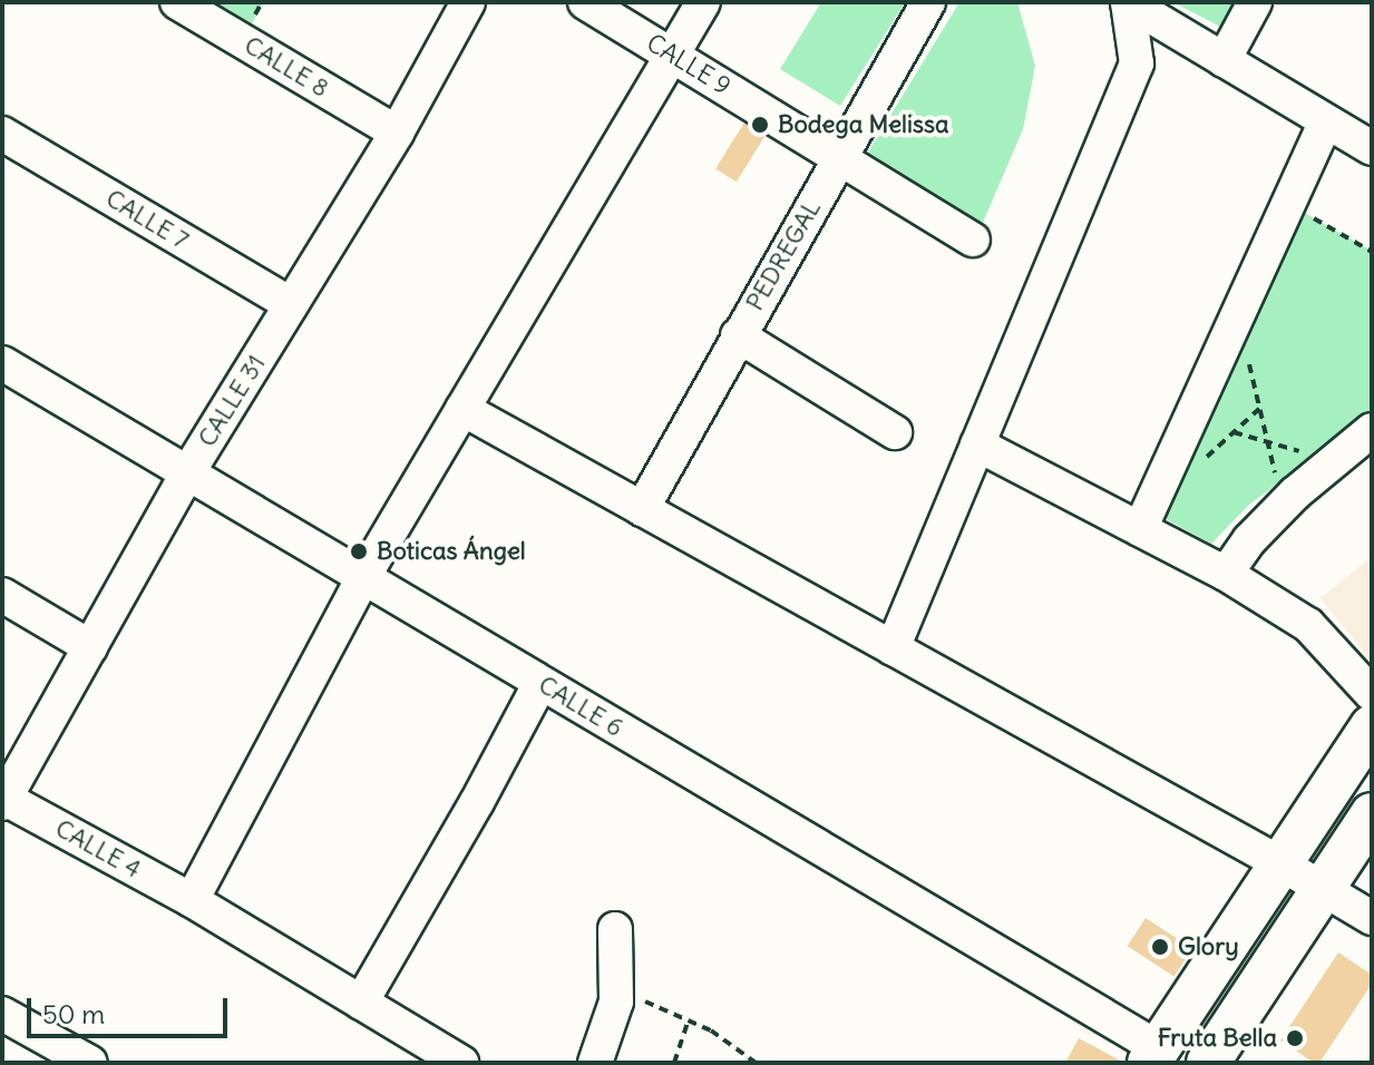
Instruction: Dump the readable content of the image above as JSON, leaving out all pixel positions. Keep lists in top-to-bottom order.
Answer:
{
  "streets": {
    "street": [
      "CALLE 9",
      "CALLE 8",
      "CALLE 7",
      "PEDREGAL",
      "CALLE 31",
      "CALLE 6",
      "CALLE 4"
    ]
  },
  "crossings": [
    ["CALLE 9", "PEDREGAL"],
    ["CALLE 8", "CALLE 31"],
    ["CALLE 7", "CALLE 31"],
    ["CALLE 31", "CALLE 6"],
    ["CALLE 31", "CALLE 4"]
  ],
  "places": [
    "Bodega Melissa",
    "Boticas Ángel",
    "Glory",
    "Fruta Bella"
  ],
  "scale_bar": "50 m"
}
